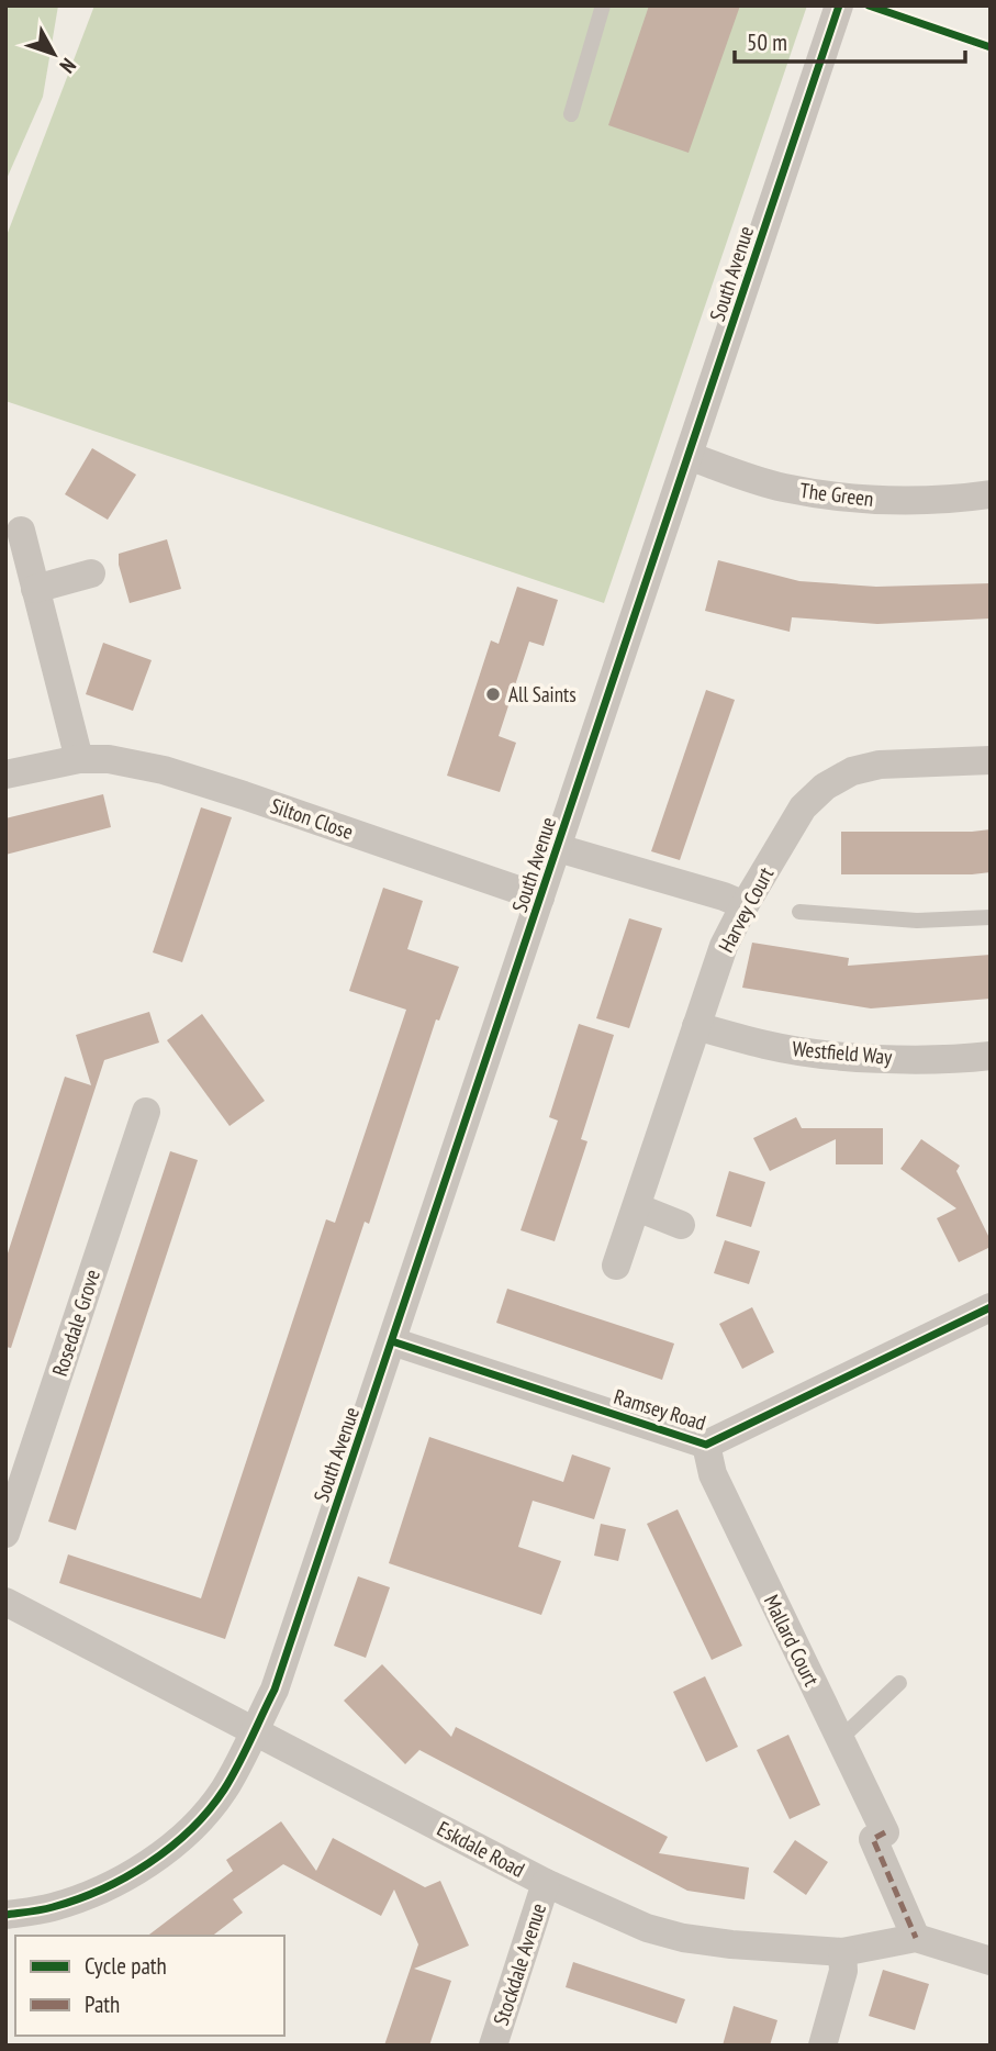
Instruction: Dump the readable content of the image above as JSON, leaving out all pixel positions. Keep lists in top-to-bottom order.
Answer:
{
  "streets": {
    "street": [
      "South Avenue",
      "The Green",
      "Silton Close",
      "Harvey Court",
      "Westfield Way",
      "Rosedale Grove",
      "Ramsey Road",
      "Mallard Court",
      "Eskdale Road",
      "Stockdale Avenue"
    ]
  },
  "crossings": [
    ["South Avenue", "The Green"],
    ["South Avenue", "Silton Close"],
    ["South Avenue", "Ramsey Road"],
    ["South Avenue", "Eskdale Road"],
    ["Harvey Court", "Westfield Way"],
    ["Ramsey Road", "Mallard Court"],
    ["Mallard Court", "Eskdale Road"],
    ["Eskdale Road", "Stockdale Avenue"]
  ],
  "places": ["All Saints"],
  "legend": ["Cycle path", "Path"],
  "scale_bar": "50 m",
  "north": "bottom right"
}
